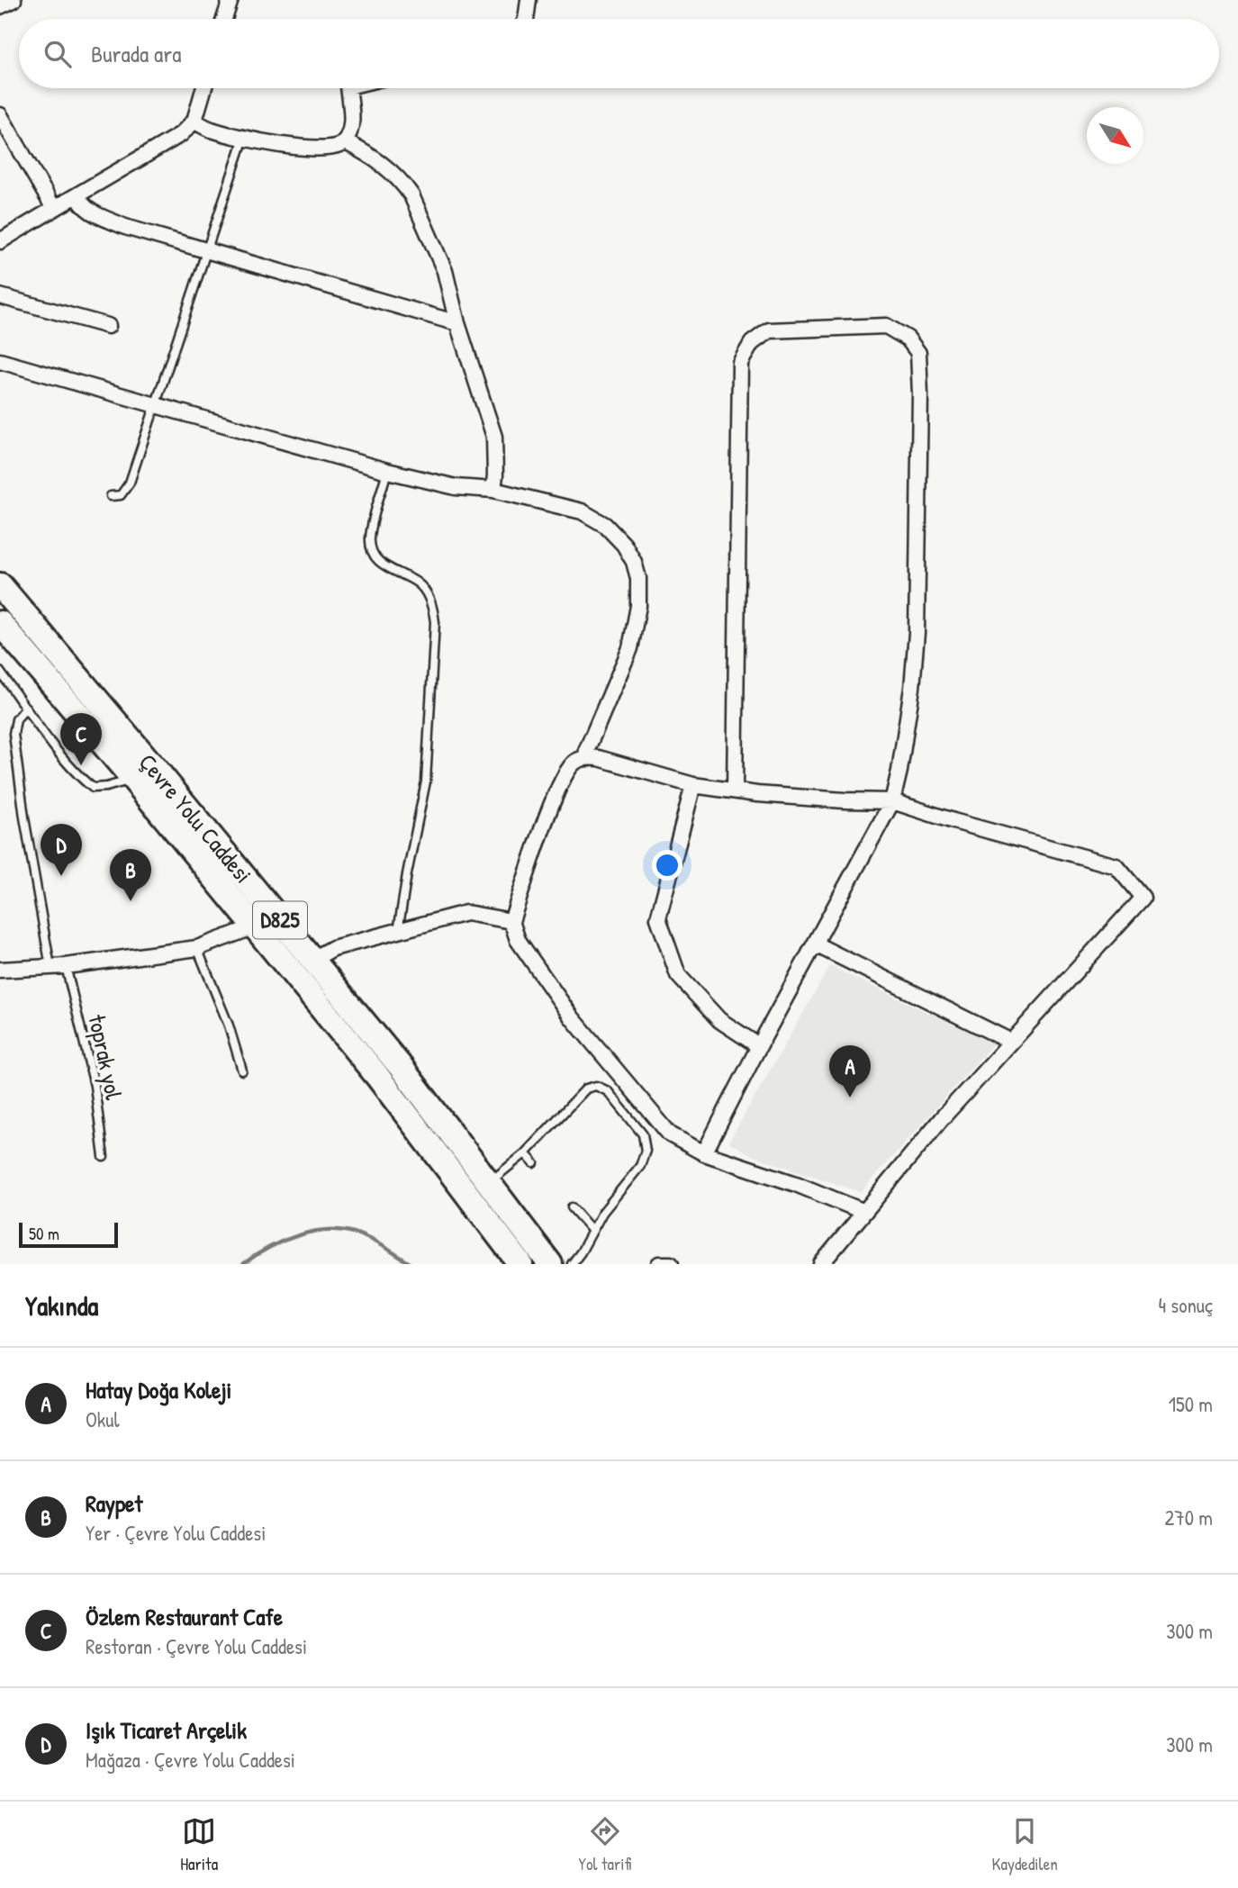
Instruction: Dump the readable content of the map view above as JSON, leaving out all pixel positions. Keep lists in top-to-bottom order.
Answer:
{
  "streets": {
    "highway": ["Çevre Yolu Caddesi", "D825"],
    "lane": ["toprak yol"]
  },
  "scale_bar": "50 m",
  "north": "bottom right",
  "page": {
    "search": "Burada ara",
    "pins": [
      "C",
      "D",
      "B",
      "A"
    ],
    "scale": "50 m",
    "heading": ["Yakında", "4 sonuç"],
    "list": [
      {
        "mark": "A",
        "name": "Hatay Doğa Koleji",
        "note": "Okul",
        "value": "150 m"
      },
      {
        "mark": "B",
        "name": "Raypet",
        "note": "Yer · Çevre Yolu Caddesi",
        "value": "270 m"
      },
      {
        "mark": "C",
        "name": "Özlem Restaurant Cafe",
        "note": "Restoran · Çevre Yolu Caddesi",
        "value": "300 m"
      },
      {
        "mark": "D",
        "name": "Işık Ticaret Arçelik",
        "note": "Mağaza · Çevre Yolu Caddesi",
        "value": "300 m"
      }
    ],
    "nav": ["Harita", "Yol tarifi", "Kaydedilen"]
  }
}
